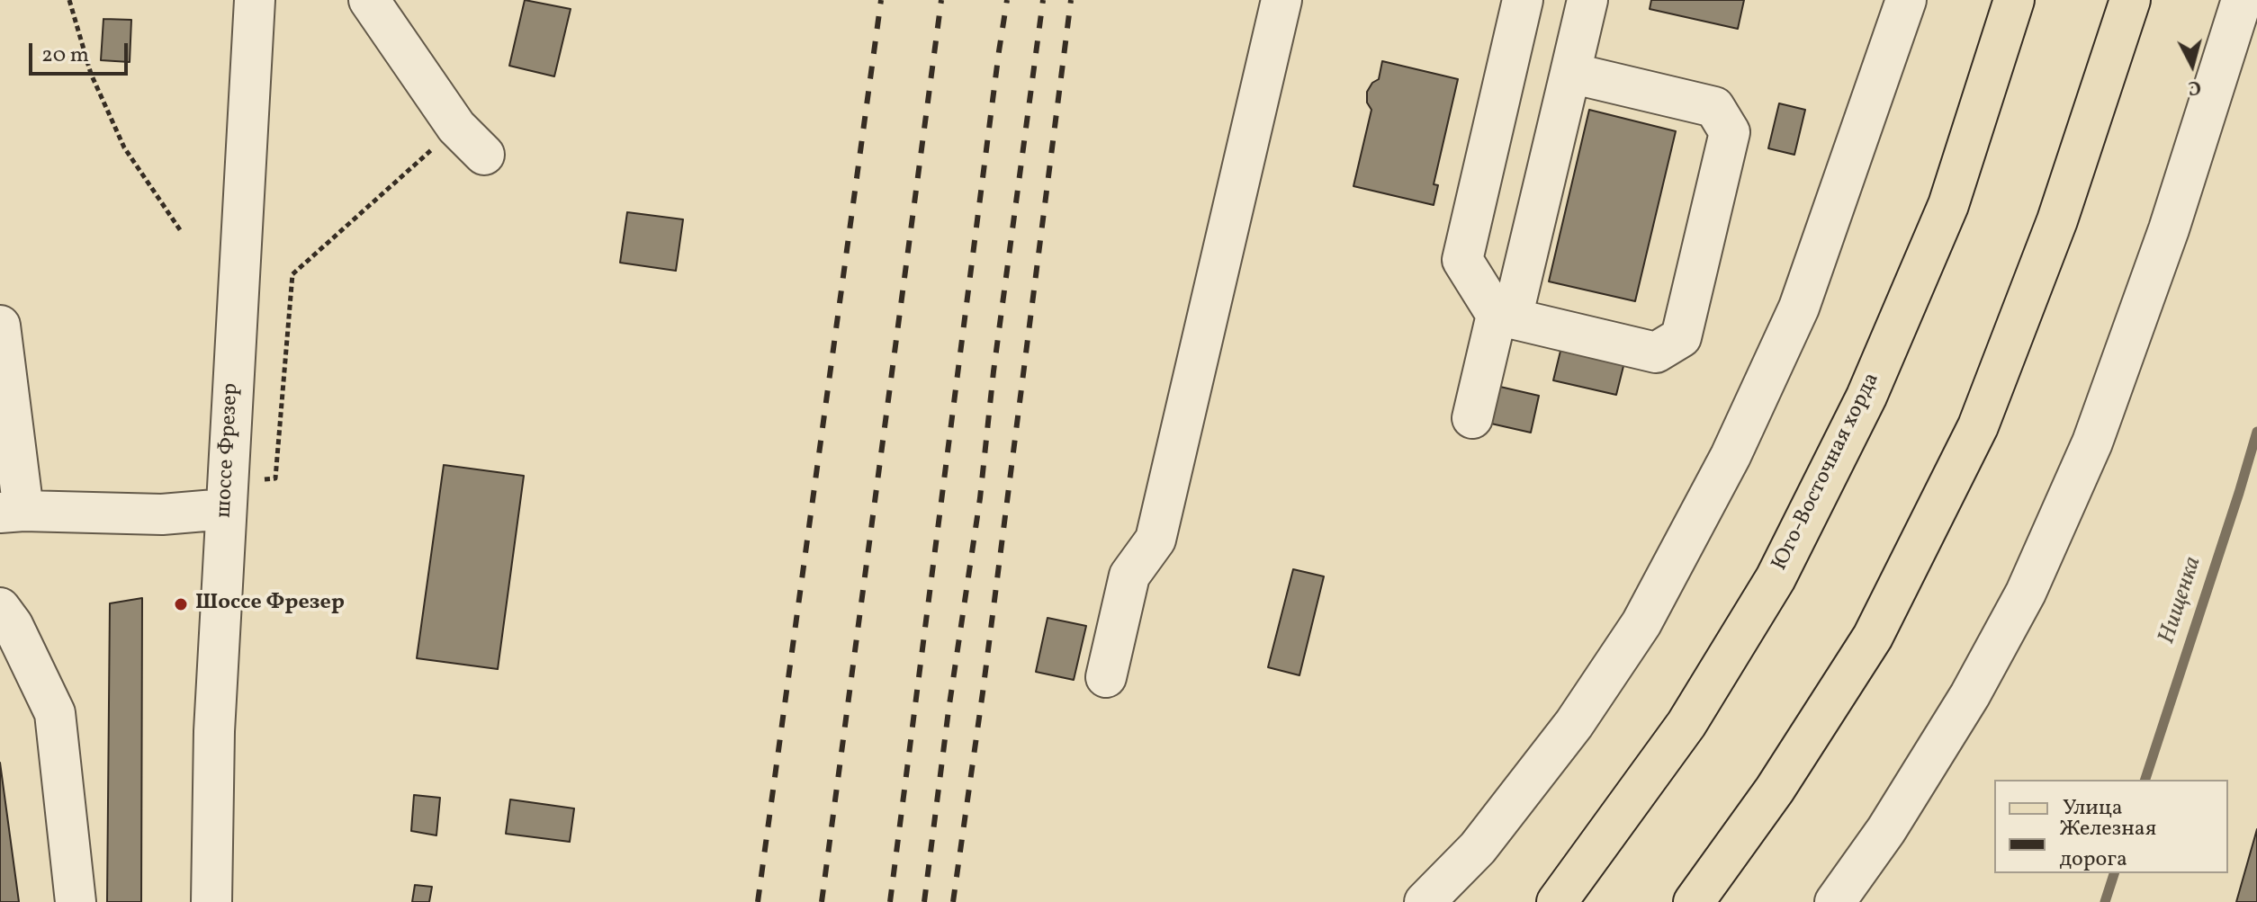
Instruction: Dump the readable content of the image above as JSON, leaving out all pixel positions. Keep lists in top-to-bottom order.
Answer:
{
  "streets": {
    "main road": ["Юго-Восточная хорда"],
    "street": ["шоссе Фрезер"]
  },
  "water": ["Нищенка"],
  "places": ["Шоссе Фрезер"],
  "legend": ["Улица", "Железная дорога"],
  "scale_bar": "20 m",
  "north": "bottom"
}
